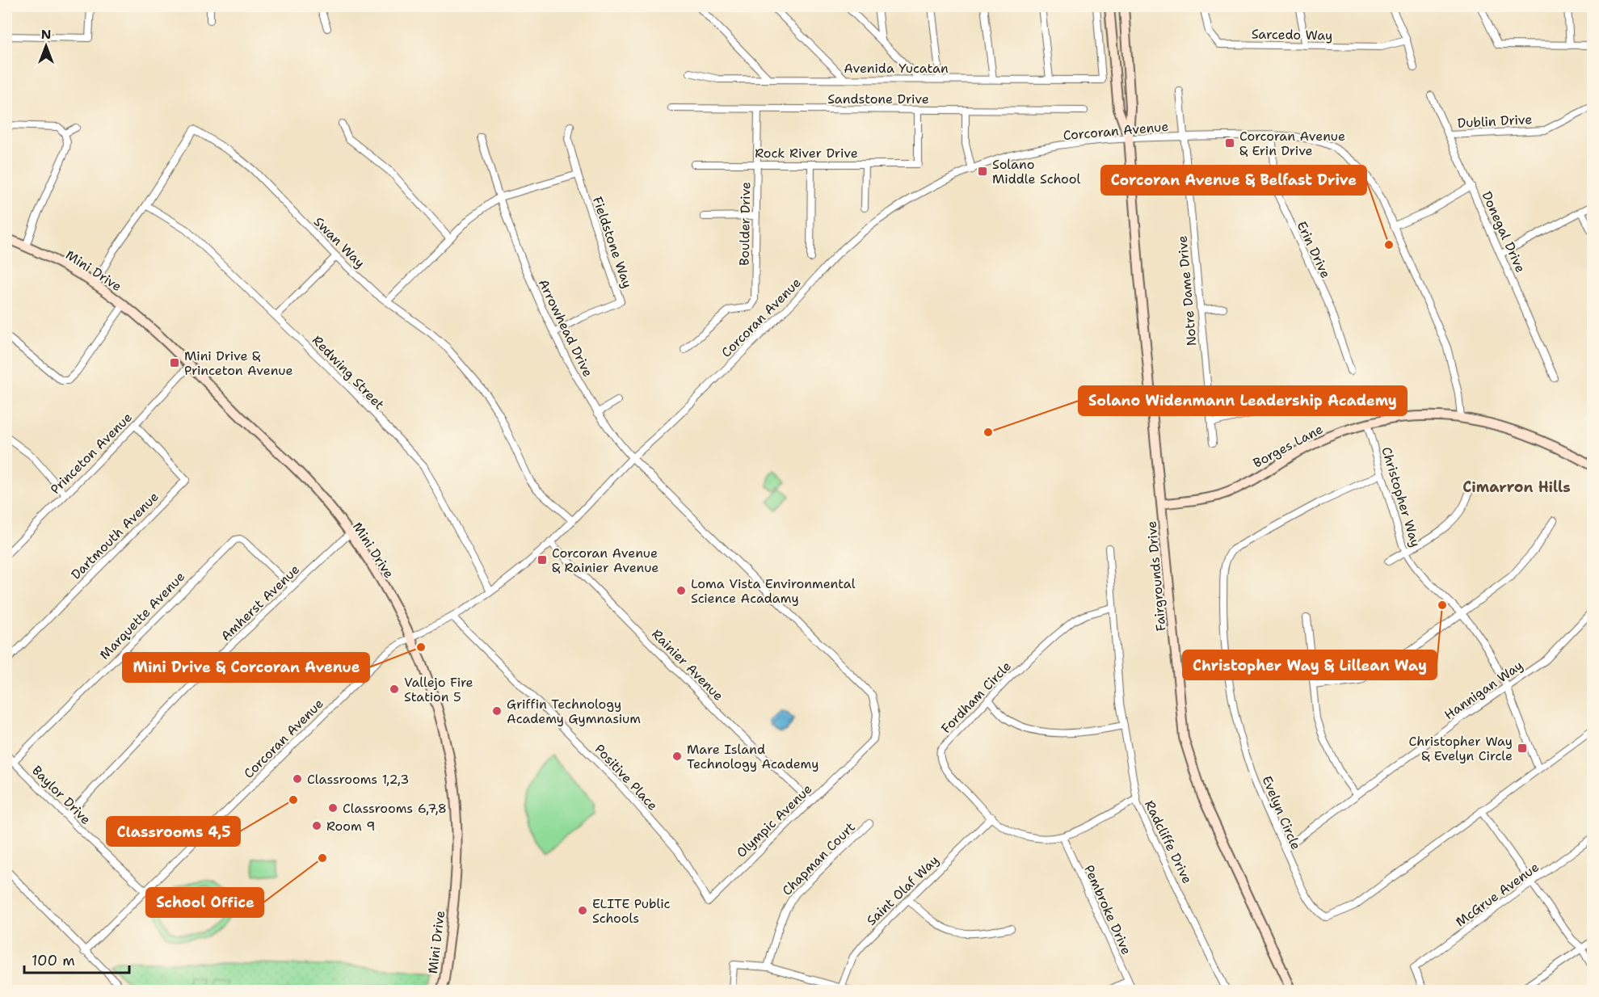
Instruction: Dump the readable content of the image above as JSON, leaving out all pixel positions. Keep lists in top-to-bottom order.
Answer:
{
  "streets": {
    "street": [
      "Sarcedo Way",
      "Avenida Yucatan",
      "Sandstone Drive",
      "Dublin Drive",
      "Corcoran Avenue",
      "Rock River Drive",
      "Boulder Drive",
      "Donegal Drive",
      "Swan Way",
      "Fieldstone Way",
      "Erin Drive",
      "Mini Drive",
      "Notre Dame Drive",
      "Arrowhead Drive",
      "Redwing Street",
      "Borges Lane",
      "Princeton Avenue",
      "Christopher Way",
      "Dartmouth Avenue",
      "Fairgrounds Drive",
      "Amherst Avenue",
      "Marquette Avenue",
      "Rainier Avenue",
      "Hannigan Way",
      "Fordham Circle",
      "Positive Place",
      "Baylor Drive",
      "Evelyn Circle",
      "Olympic Avenue",
      "Radcliffe Drive",
      "Chapman Court",
      "Saint Olaf Way",
      "McGrue Avenue",
      "Pembroke Drive"
    ]
  },
  "crossings": [
    ["Sandstone Drive", "Rock River Drive"],
    ["Sandstone Drive", "Boulder Drive"],
    ["Dublin Drive", "Donegal Drive"],
    ["Corcoran Avenue", "Swan Way"],
    ["Corcoran Avenue", "Erin Drive"],
    ["Corcoran Avenue", "Mini Drive"],
    ["Corcoran Avenue", "Notre Dame Drive"],
    ["Corcoran Avenue", "Arrowhead Drive"],
    ["Corcoran Avenue", "Redwing Street"],
    ["Corcoran Avenue", "Borges Lane"],
    ["Corcoran Avenue", "Fairgrounds Drive"],
    ["Corcoran Avenue", "Rainier Avenue"],
    ["Corcoran Avenue", "Positive Place"],
    ["Corcoran Avenue", "Baylor Drive"],
    ["Corcoran Avenue", "Olympic Avenue"],
    ["Rock River Drive", "Boulder Drive"],
    ["Swan Way", "Mini Drive"],
    ["Swan Way", "Redwing Street"],
    ["Fieldstone Way", "Arrowhead Drive"],
    ["Mini Drive", "Princeton Avenue"],
    ["Mini Drive", "Amherst Avenue"],
    ["Arrowhead Drive", "Olympic Avenue"],
    ["Borges Lane", "Christopher Way"],
    ["Borges Lane", "Fairgrounds Drive"],
    ["Princeton Avenue", "Dartmouth Avenue"],
    ["Christopher Way", "Hannigan Way"],
    ["Christopher Way", "Evelyn Circle"],
    ["Amherst Avenue", "Marquette Avenue"],
    ["Amherst Avenue", "Baylor Drive"],
    ["Marquette Avenue", "Baylor Drive"],
    ["Rainier Avenue", "Olympic Avenue"],
    ["Hannigan Way", "Evelyn Circle"],
    ["Fordham Circle", "Radcliffe Drive"],
    ["Fordham Circle", "Saint Olaf Way"],
    ["Fordham Circle", "Pembroke Drive"],
    ["Positive Place", "Olympic Avenue"]
  ],
  "districts": ["Cimarron Hills"],
  "places": {
    "transit": [
      "Corcoran Avenue & Erin Drive",
      "Solano Middle School",
      "Mini Drive & Princeton Avenue",
      "Corcoran Avenue & Rainier Avenue",
      "Christopher Way & Evelyn Circle"
    ],
    "other": [
      "Corcoran Avenue & Belfast Drive",
      "Solano Widenmann Leadership Academy",
      "Loma Vista Environmental Science Acadamy",
      "Christopher Way & Lillean Way",
      "Mini Drive & Corcoran Avenue",
      "Vallejo Fire Station 5",
      "Griffin Technology Academy Gymnasium",
      "Mare Island Technology Academy",
      "Classrooms 1,2,3",
      "Classrooms 4,5",
      "Classrooms 6,7,8",
      "Room 9",
      "School Office",
      "ELITE Public Schools"
    ]
  },
  "scale_bar": "100 m",
  "north": "top"
}
